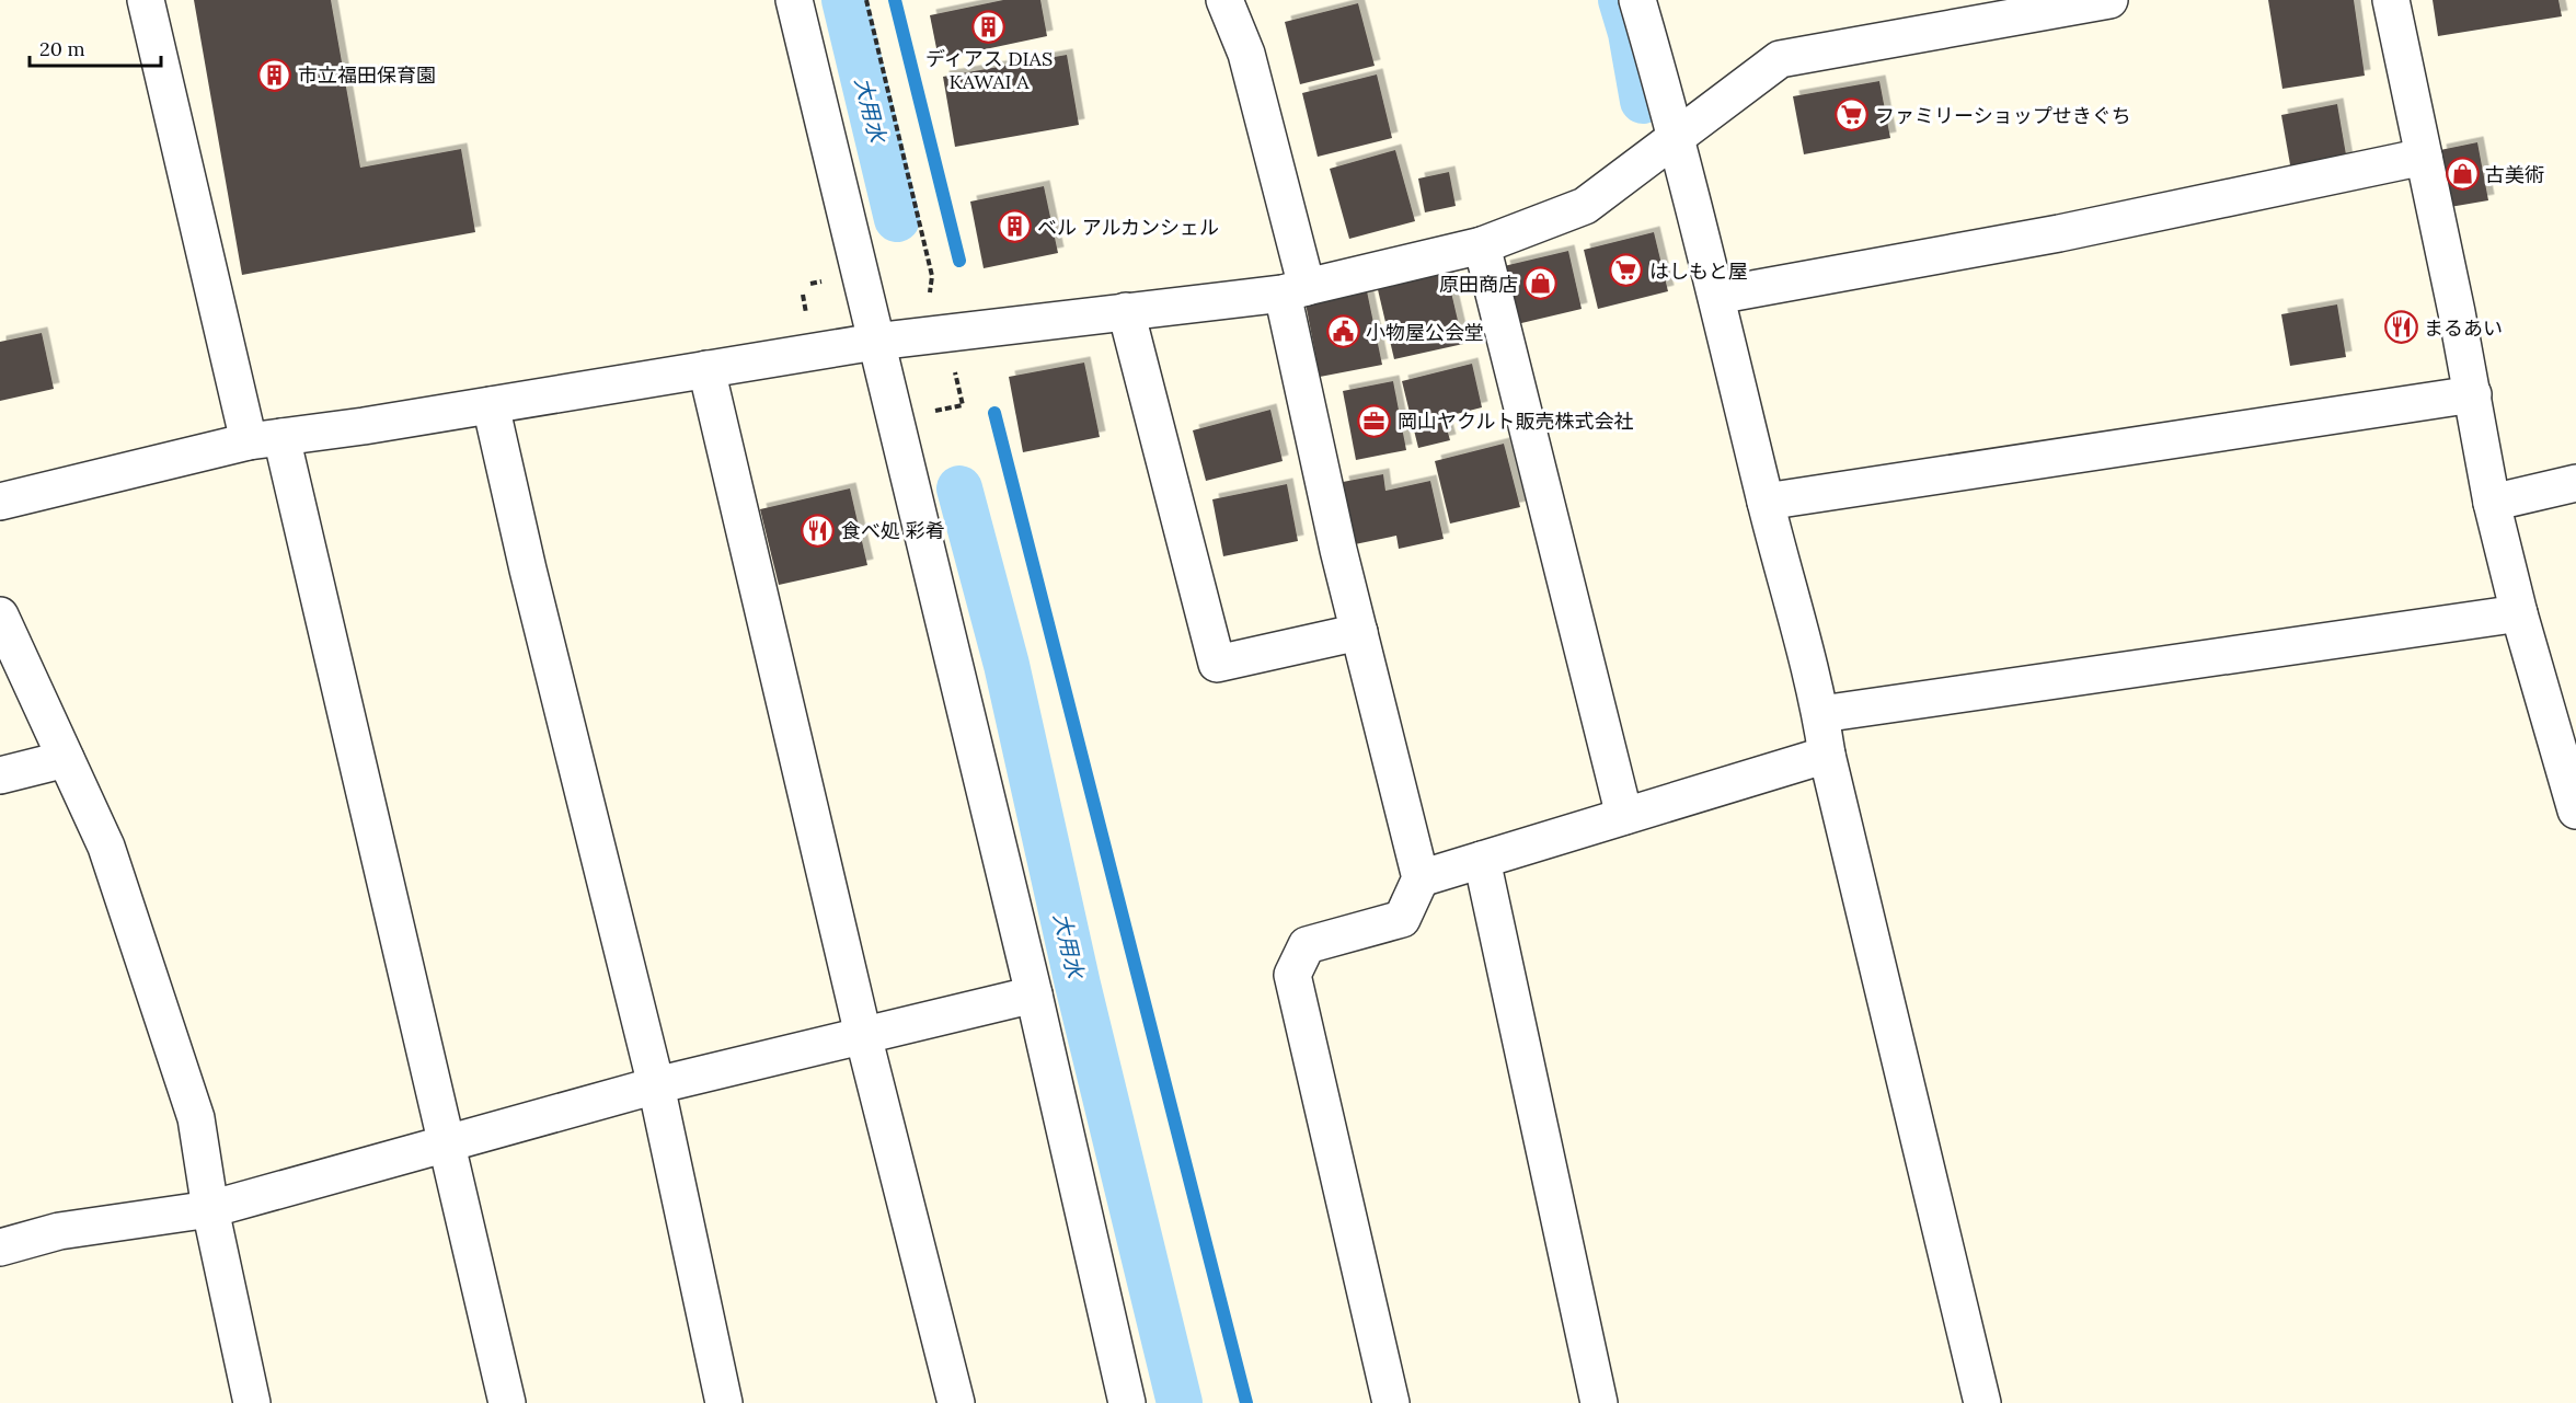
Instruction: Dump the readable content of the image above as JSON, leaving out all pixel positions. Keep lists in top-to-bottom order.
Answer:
{
  "water": ["大用水"],
  "places": {
    "building": ["ディアス DIAS KAWAI A", "市立福田保育園", "ベル アルカンシェル"],
    "supermarket": ["ファミリーショップせきぐち", "はしもと屋"],
    "shop": ["古美術", "原田商店"],
    "restaurant": ["まるあい", "食べ処 彩肴"],
    "public building": ["小物屋公会堂"],
    "office": ["岡山ヤクルト販売株式会社"]
  },
  "scale_bar": "20 m"
}
